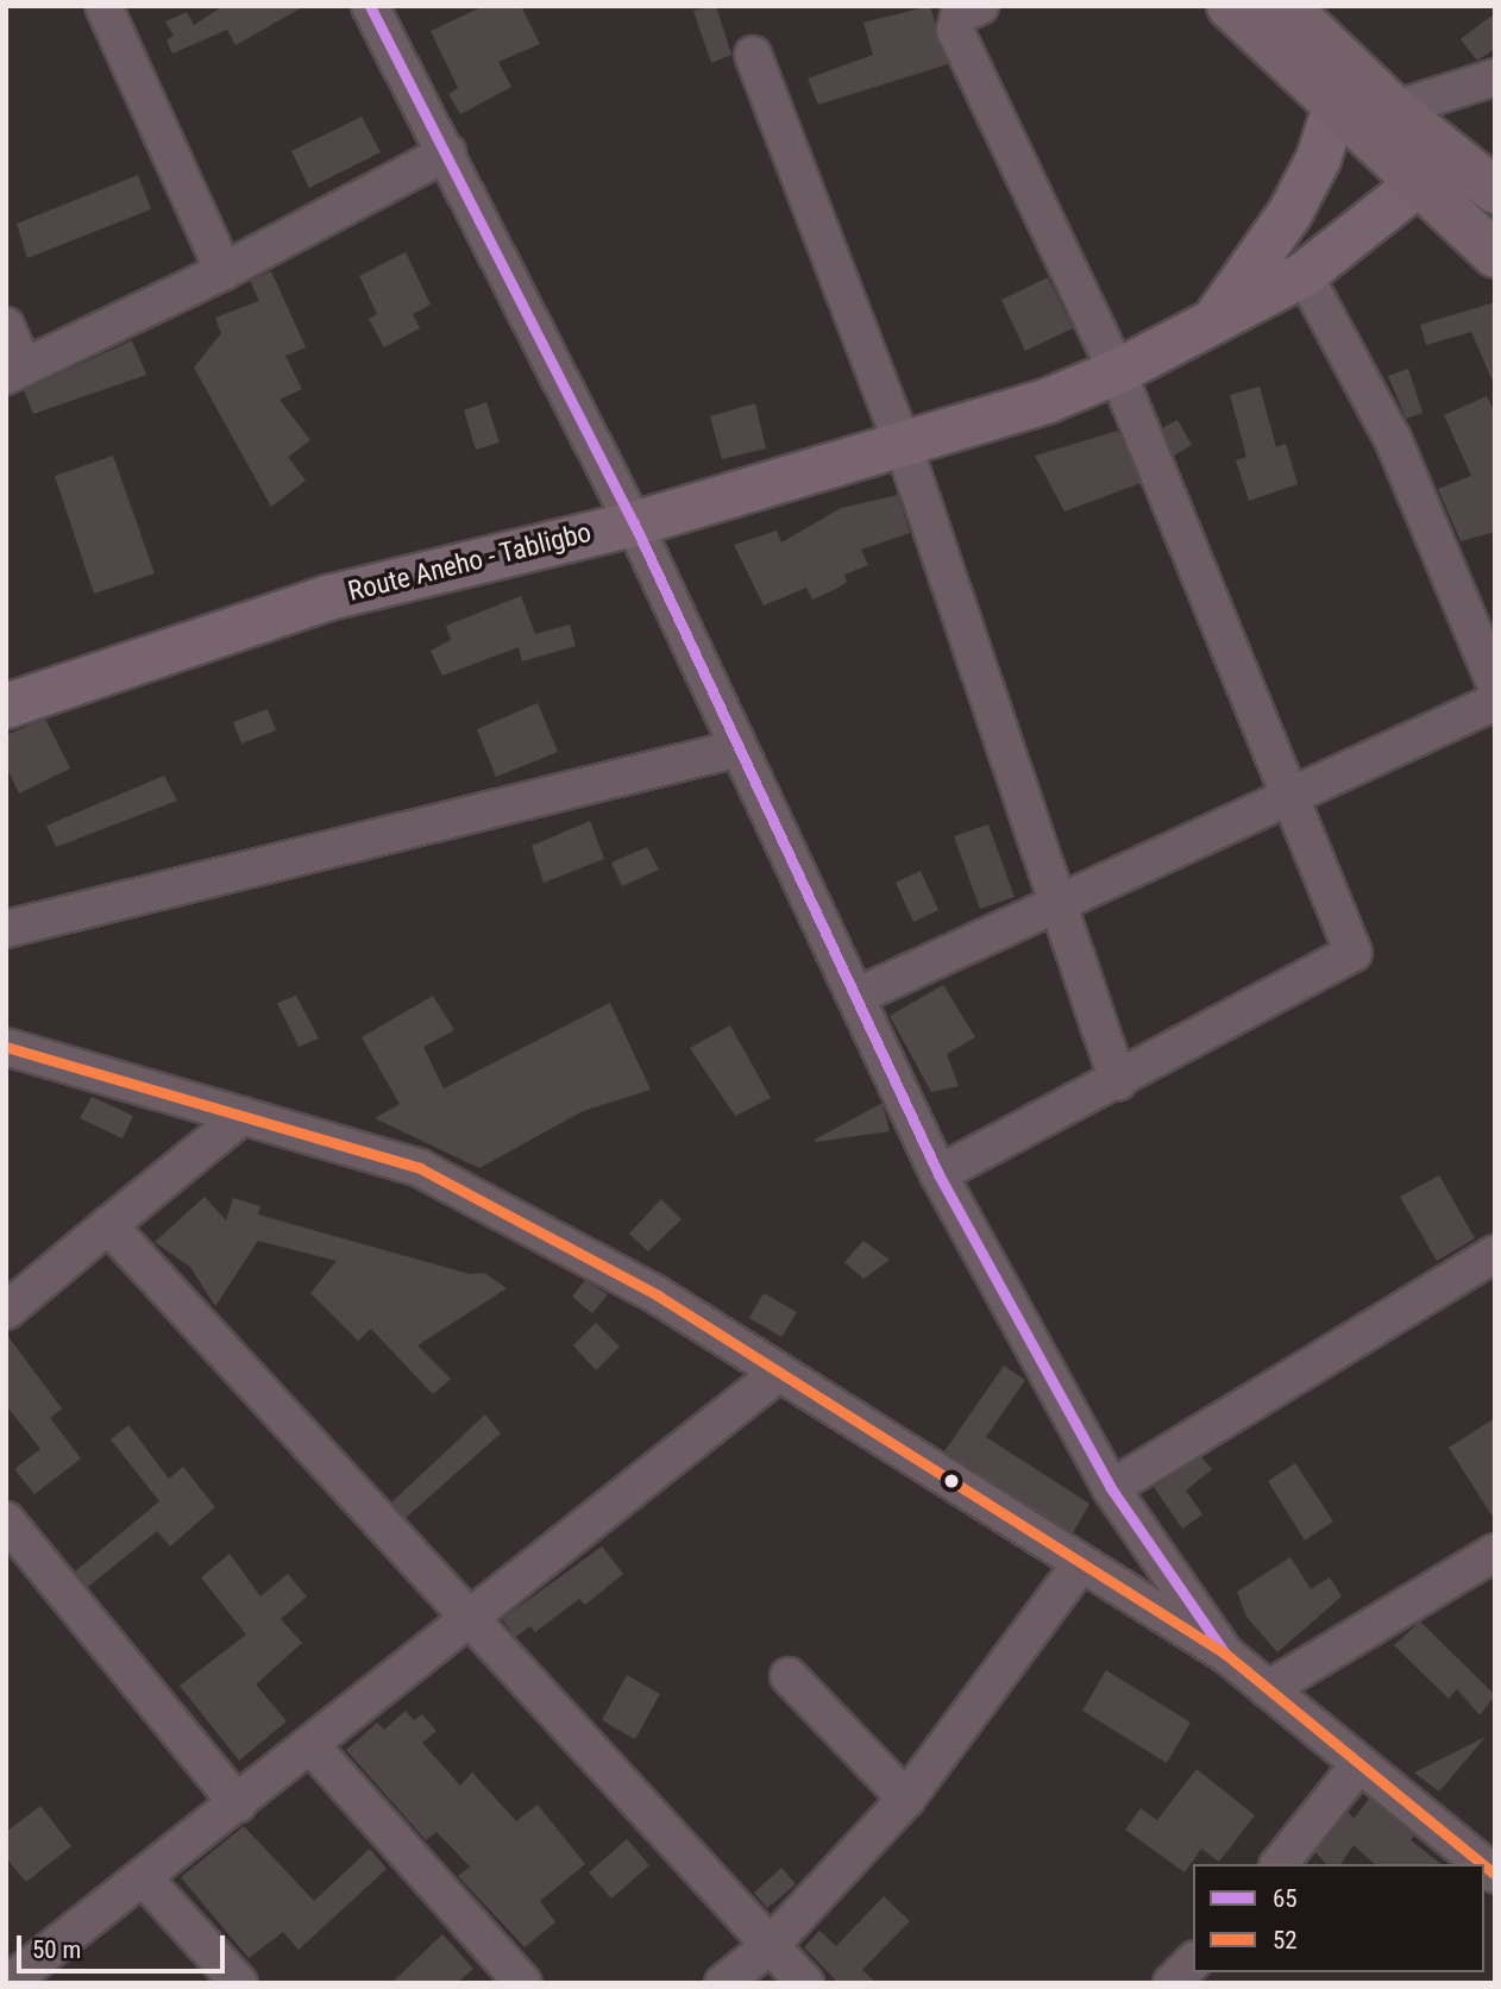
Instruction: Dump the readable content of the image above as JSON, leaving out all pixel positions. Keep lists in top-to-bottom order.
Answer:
{
  "streets": {
    "main road": ["Route Aneho - Tabligbo"]
  },
  "lines": ["transit line 65", "transit line 52"],
  "legend": ["65", "52"],
  "scale_bar": "50 m"
}
